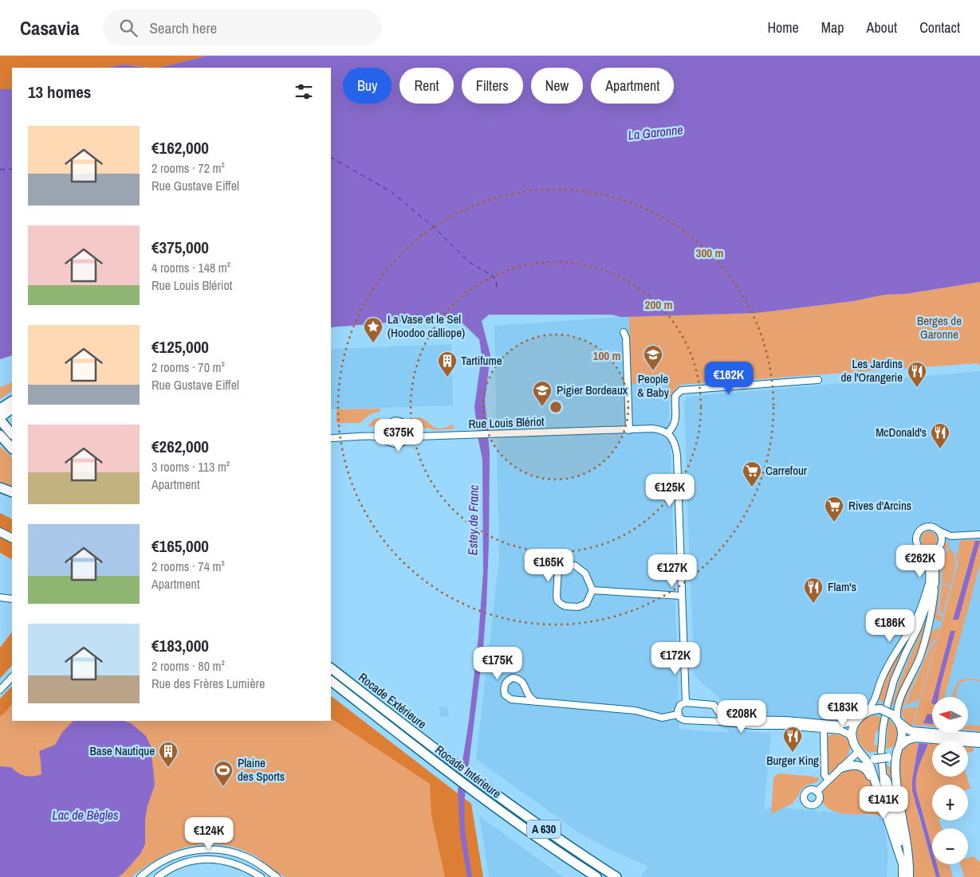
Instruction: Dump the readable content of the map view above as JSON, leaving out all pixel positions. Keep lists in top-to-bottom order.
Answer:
{
  "streets": {
    "highway": ["Rocade Extérieure", "Rocade Intérieure", "A 630"],
    "street": ["Rue Louis Blériot"]
  },
  "water": ["La Garonne", "Estey de Franc", "Lac de Bègles"],
  "parks": ["Berges de Garonne"],
  "places": {
    "place": ["La Vase et le Sel (Hoodoo calliope)"],
    "school or university": ["People & Baby", "Pigier Bordeaux"],
    "building": ["Tartifume", "Base Nautique"],
    "restaurant": [
      "Les Jardins de l'Orangerie",
      "McDonald's",
      "Flam's",
      "Burger King"
    ],
    "supermarket": ["Carrefour", "Rives d'Arcins"],
    "sports": ["Plaine des Sports"]
  },
  "north": "left",
  "page": {
    "header": "Casavia",
    "search": "Search here",
    "nav": [
      "Home",
      "Map",
      "About",
      "Contact"
    ],
    "chip": [
      "Buy",
      "Rent",
      "Filters",
      "New",
      "Apartment"
    ],
    "heading": "13 homes",
    "list": [
      {
        "name": "€162,000",
        "note": "2 rooms · 72 m² · Rue Gustave Eiffel"
      },
      {
        "name": "€375,000",
        "note": "4 rooms · 148 m² · Rue Louis Blériot"
      },
      {
        "name": "€125,000",
        "note": "2 rooms · 70 m² · Rue Gustave Eiffel"
      },
      {
        "name": "€262,000",
        "note": "3 rooms · 113 m² · Apartment"
      },
      {
        "name": "€165,000",
        "note": "2 rooms · 74 m² · Apartment"
      },
      {
        "name": "€183,000",
        "note": "2 rooms · 80 m² · Rue des Frères Lumière"
      }
    ],
    "price": [
      "€162K",
      "€375K",
      "€125K",
      "€262K",
      "€165K",
      "€127K",
      "€186K",
      "€172K",
      "€175K",
      "€183K",
      "€208K",
      "€141K",
      "€124K"
    ],
    "map_buttons": ["+", "−"]
  },
  "rings": ["300 m", "200 m", "100 m"]
}
